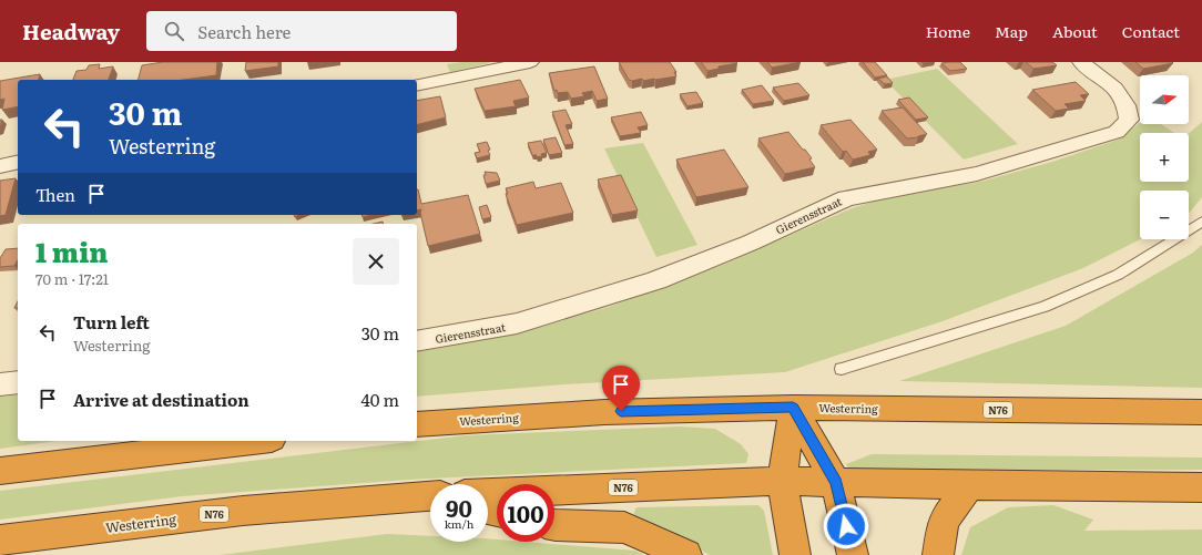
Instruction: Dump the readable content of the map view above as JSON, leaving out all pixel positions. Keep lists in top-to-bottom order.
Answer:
{
  "streets": {
    "highway": ["Westerring", "N76"],
    "street": ["Gierensstraat"]
  },
  "north": "right",
  "page": {
    "header": "Headway",
    "search": "Search here",
    "nav": [
      "Home",
      "Map",
      "About",
      "Contact"
    ],
    "map_buttons": ["+", "−"],
    "turn": ["30 m", "Westerring"],
    "then": "Then",
    "heading": ["1 min", "70 m · 17:21"],
    "list": [
      {
        "name": "Turn left",
        "note": "Westerring",
        "value": "30 m"
      },
      {
        "name": "Arrive at destination",
        "value": "40 m"
      }
    ],
    "speed": "90 km/h",
    "limit": "100"
  }
}
